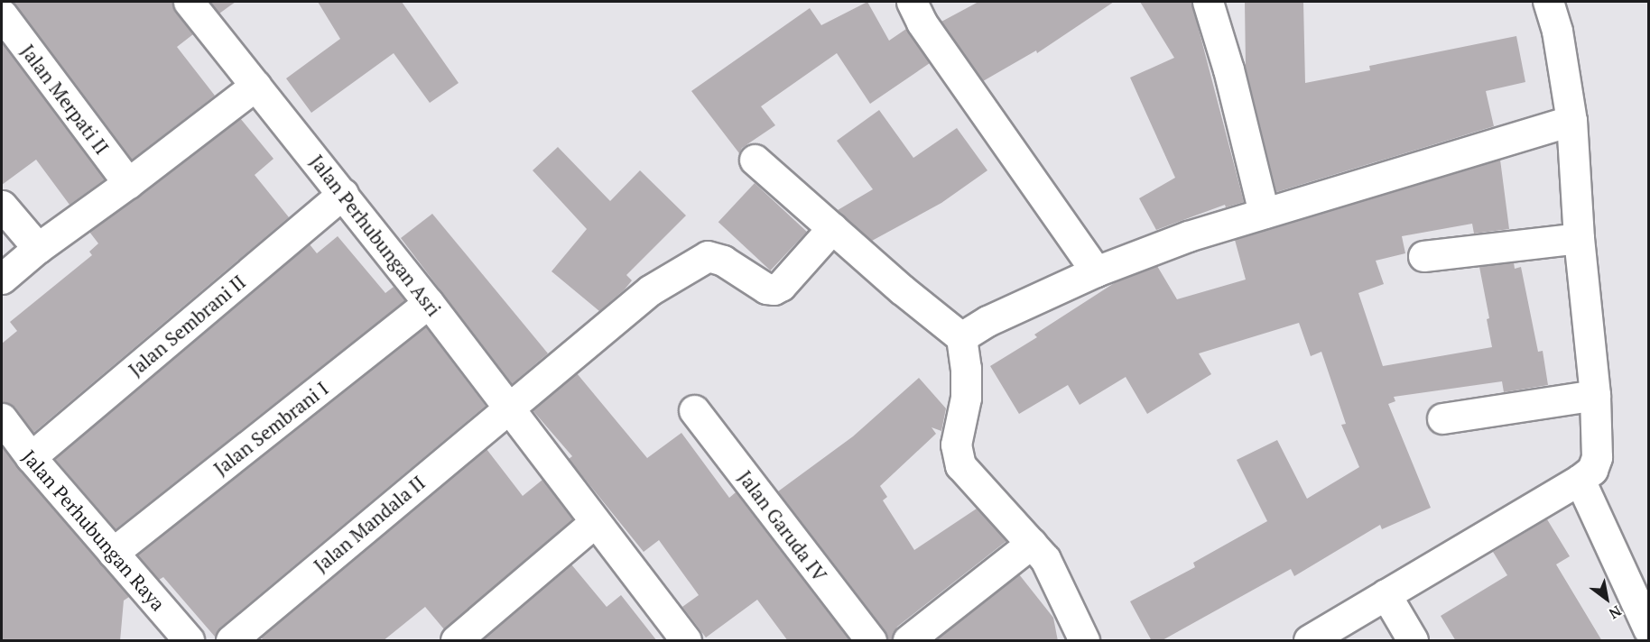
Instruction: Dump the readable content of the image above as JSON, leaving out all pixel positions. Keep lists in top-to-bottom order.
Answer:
{
  "streets": {
    "street": [
      "Jalan Merpati II",
      "Jalan Perhubungan Asri",
      "Jalan Sembrani II",
      "Jalan Sembrani I",
      "Jalan Mandala II",
      "Jalan Garuda IV",
      "Jalan Perhubungan Raya"
    ]
  },
  "crossings": [
    ["Jalan Perhubungan Asri", "Jalan Sembrani II"],
    ["Jalan Perhubungan Asri", "Jalan Sembrani I"],
    ["Jalan Perhubungan Asri", "Jalan Mandala II"],
    ["Jalan Sembrani II", "Jalan Perhubungan Raya"],
    ["Jalan Sembrani I", "Jalan Perhubungan Raya"]
  ],
  "north": "bottom right"
}
